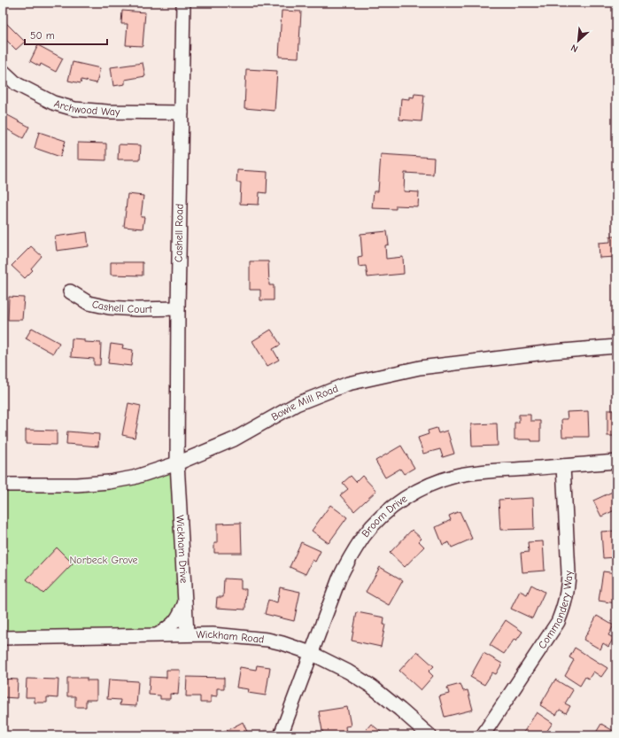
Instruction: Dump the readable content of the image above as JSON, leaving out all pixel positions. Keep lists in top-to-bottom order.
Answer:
{
  "streets": {
    "street": [
      "Archwood Way",
      "Cashell Road",
      "Cashell Court",
      "Bowie Mill Road",
      "Broom Drive",
      "Wickham Drive",
      "Commandery Way",
      "Wickham Road"
    ]
  },
  "crossings": [
    ["Archwood Way", "Cashell Road"],
    ["Cashell Road", "Cashell Court"],
    ["Cashell Road", "Bowie Mill Road"],
    ["Cashell Road", "Wickham Drive"],
    ["Bowie Mill Road", "Wickham Drive"],
    ["Broom Drive", "Commandery Way"],
    ["Broom Drive", "Wickham Road"],
    ["Wickham Drive", "Wickham Road"]
  ],
  "parks": ["Norbeck Grove"],
  "scale_bar": "50 m",
  "north": "bottom left"
}
